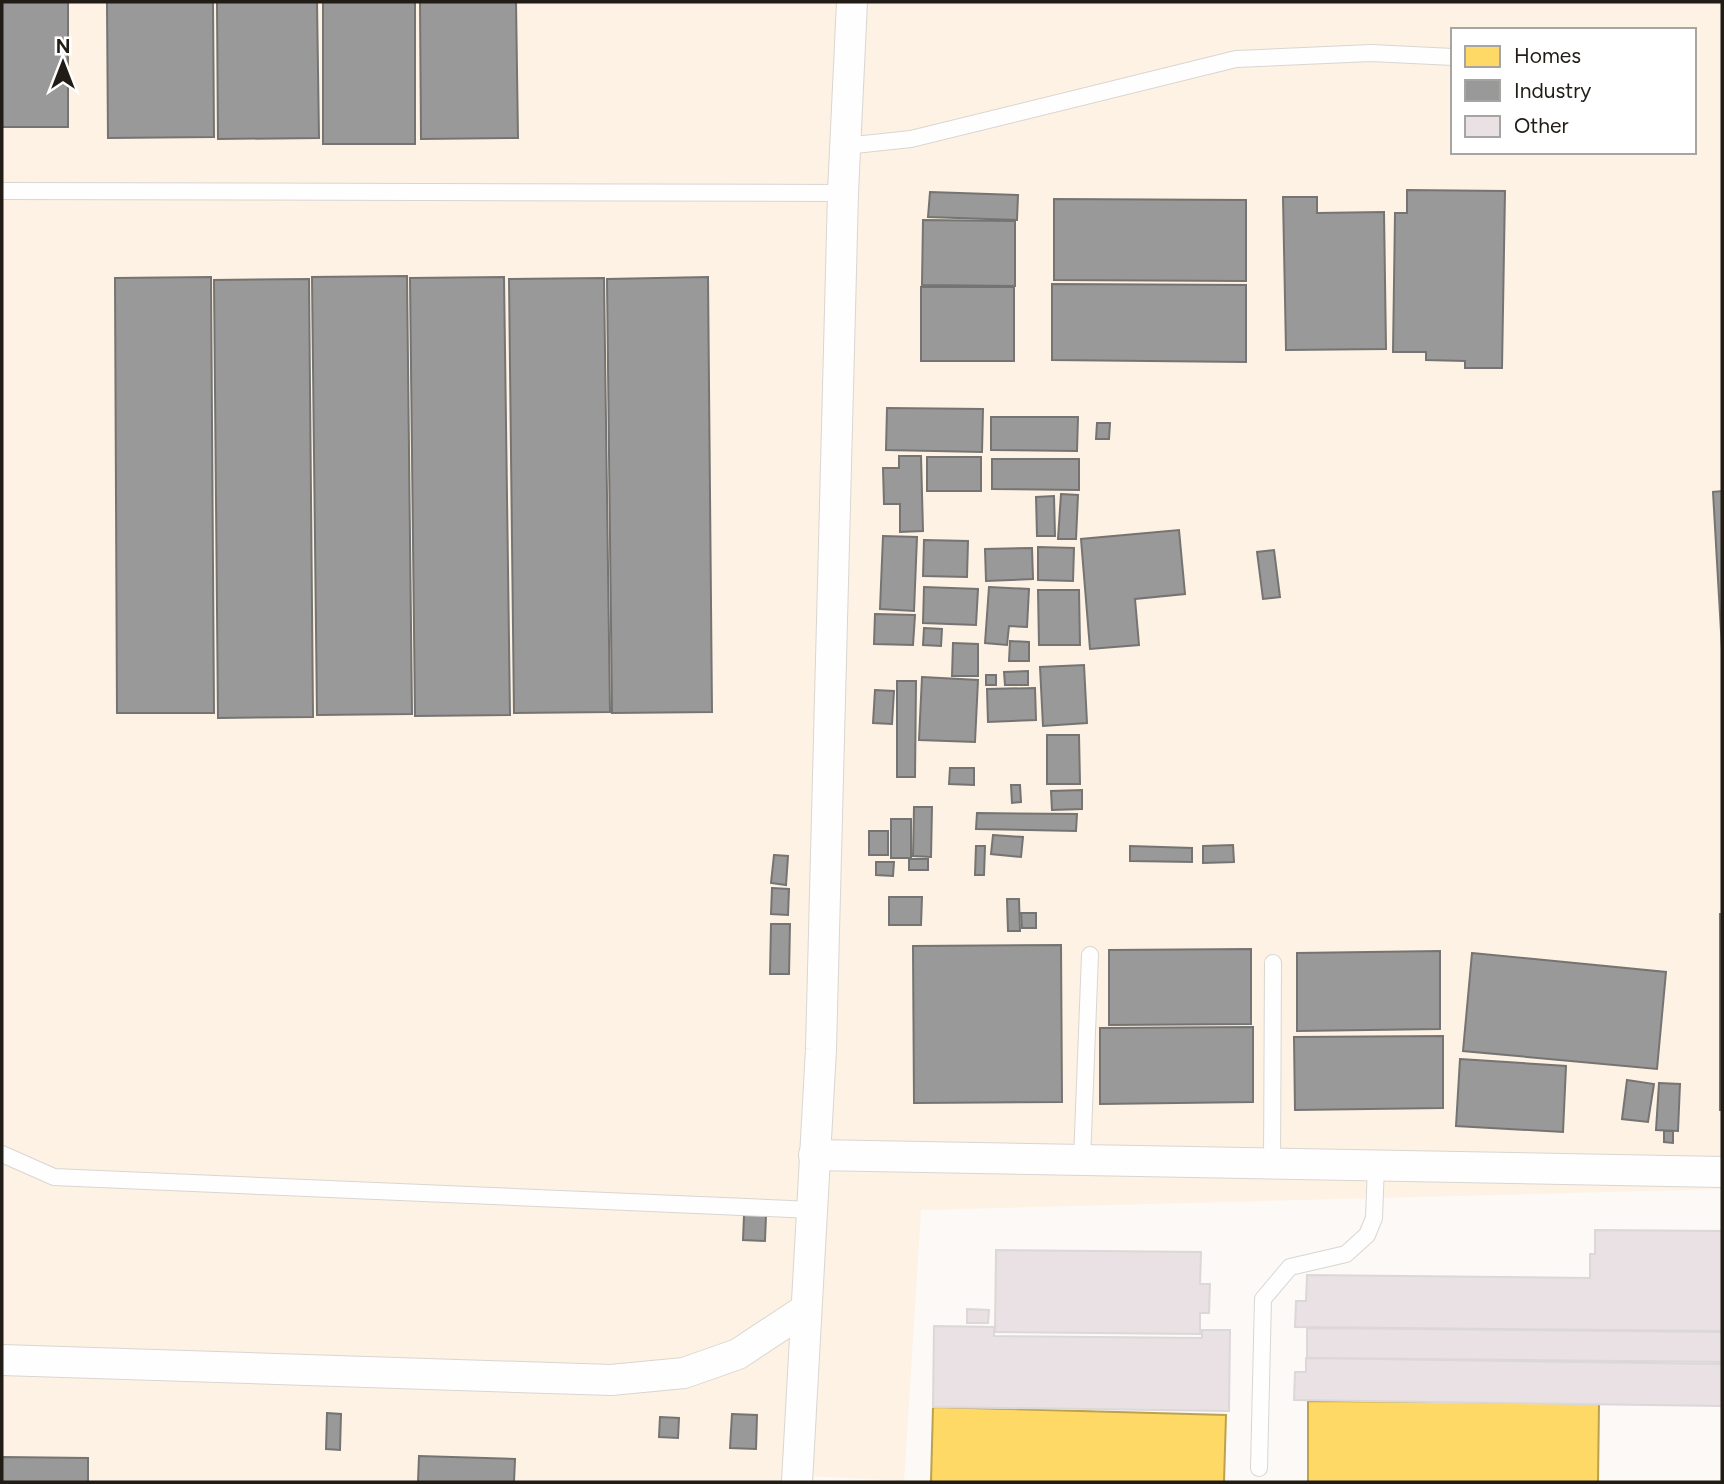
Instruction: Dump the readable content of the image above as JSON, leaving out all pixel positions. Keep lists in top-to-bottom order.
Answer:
{
  "legend": ["Homes", "Industry", "Other"],
  "north": "top"
}
